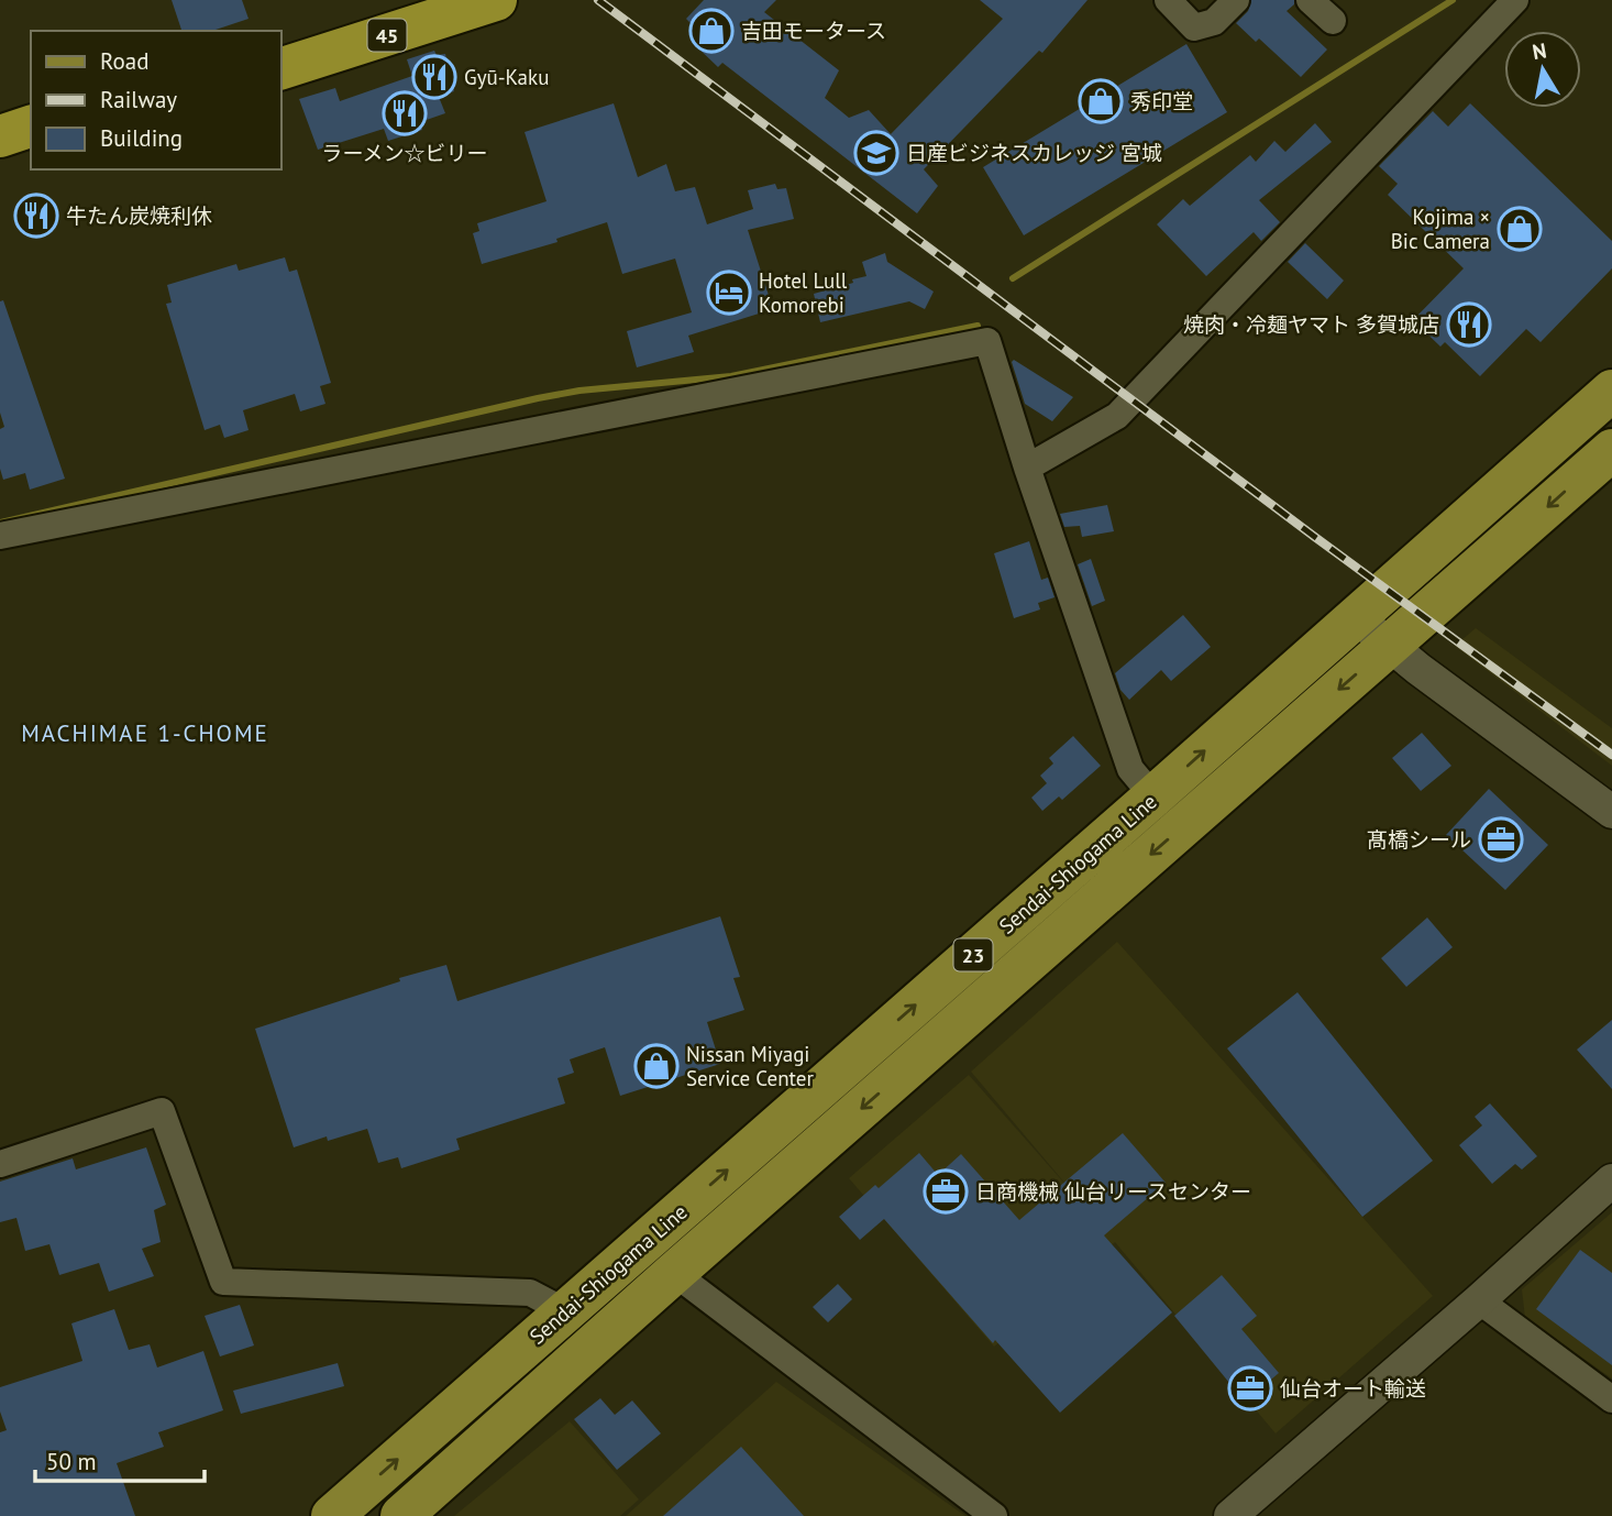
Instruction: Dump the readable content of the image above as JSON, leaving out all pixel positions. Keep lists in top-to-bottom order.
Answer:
{
  "streets": {
    "highway": ["45"],
    "main road": ["Sendai-Shiogama Line", "23"]
  },
  "districts": ["MACHIMAE 1-CHOME"],
  "places": {
    "shop": [
      "吉田モータース",
      "秀印堂",
      "Kojima × Bic Camera",
      "Nissan Miyagi Service Center"
    ],
    "restaurant": [
      "Gyū-Kaku",
      "ラーメン☆ビリー",
      "牛たん炭焼利休",
      "焼肉・冷麺ヤマト 多賀城店"
    ],
    "school or university": ["日産ビジネスカレッジ 宮城"],
    "hotel": ["Hotel Lull Komorebi"],
    "office": ["髙橋シール", "日商機械 仙台リースセンター", "仙台オート輸送"]
  },
  "legend": ["Road", "Railway", "Building"],
  "scale_bar": "50 m",
  "north": "top"
}
